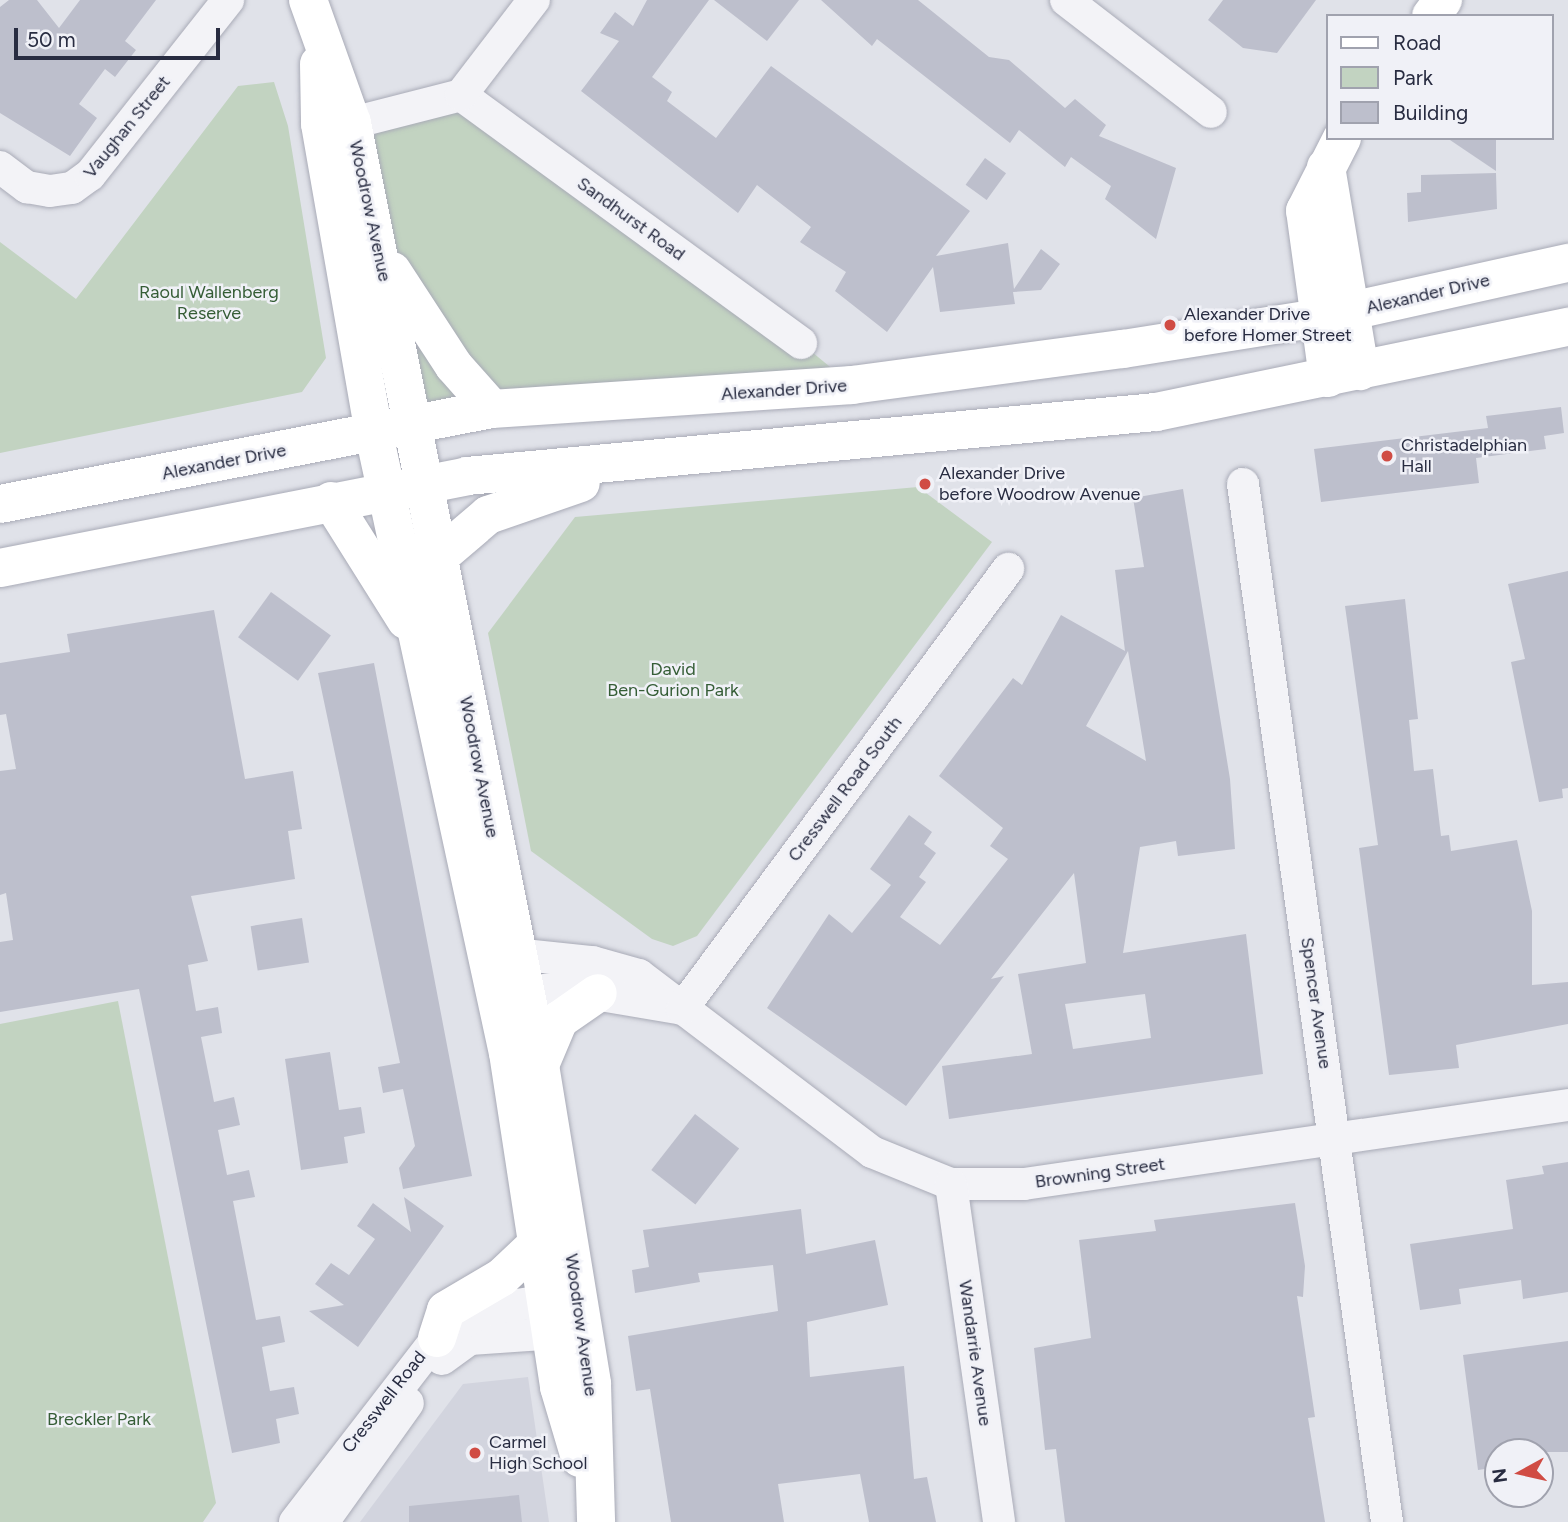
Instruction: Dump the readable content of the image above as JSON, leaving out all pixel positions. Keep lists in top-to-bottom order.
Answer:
{
  "streets": {
    "main road": ["Woodrow Avenue", "Alexander Drive"],
    "street": [
      "Vaughan Street",
      "Sandhurst Road",
      "Cresswell Road South",
      "Spencer Avenue",
      "Browning Street",
      "Wandarrie Avenue",
      "Cresswell Road"
    ]
  },
  "crossings": [
    ["Woodrow Avenue", "Alexander Drive"],
    ["Woodrow Avenue", "Browning Street"],
    ["Woodrow Avenue", "Cresswell Road"],
    ["Cresswell Road South", "Browning Street"],
    ["Spencer Avenue", "Browning Street"],
    ["Browning Street", "Wandarrie Avenue"]
  ],
  "parks": ["Raoul Wallenberg Reserve", "David Ben-Gurion Park", "Breckler Park"],
  "places": [
    "Alexander Drive before Homer Street",
    "Christadelphian Hall",
    "Alexander Drive before Woodrow Avenue",
    "Carmel High School"
  ],
  "legend": ["Road", "Park", "Building"],
  "scale_bar": "50 m",
  "north": "left"
}
